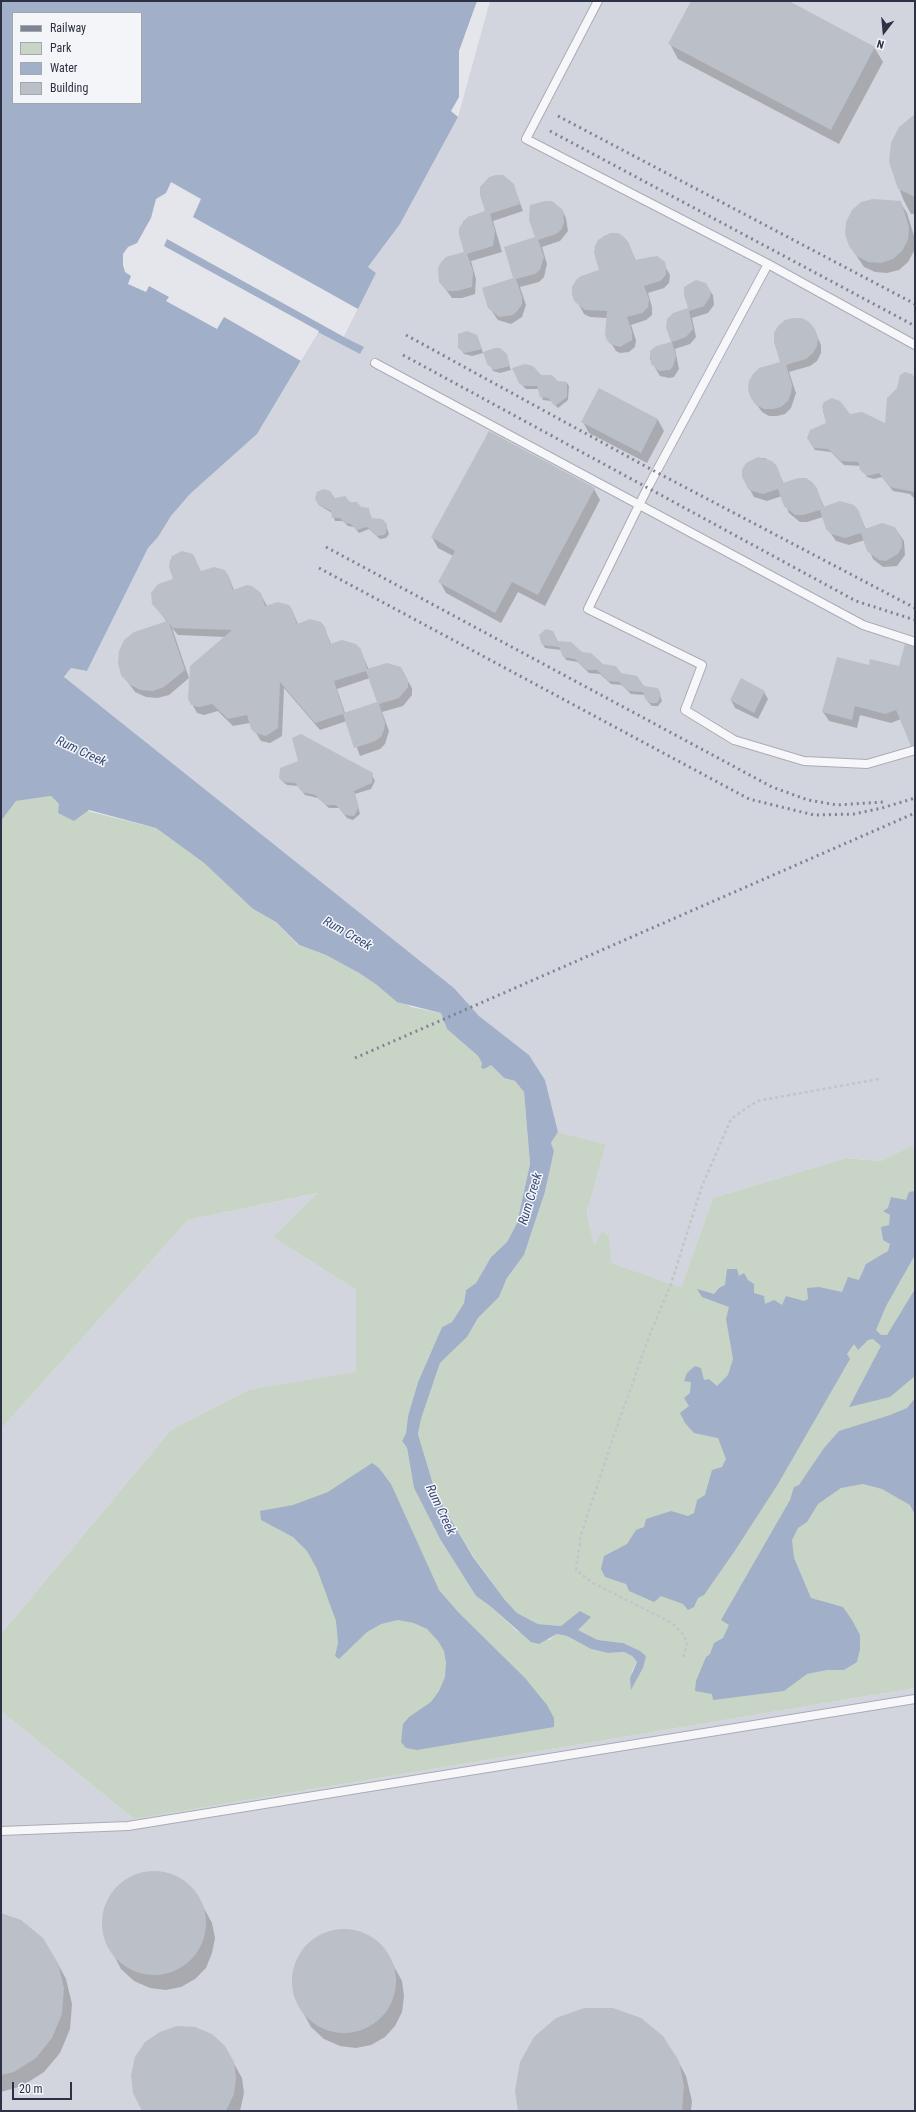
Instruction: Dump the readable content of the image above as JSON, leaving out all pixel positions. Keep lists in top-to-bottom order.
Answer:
{
  "water": ["Rum Creek"],
  "legend": [
    "Railway",
    "Park",
    "Water",
    "Building"
  ],
  "scale_bar": "20 m",
  "north": "bottom"
}
